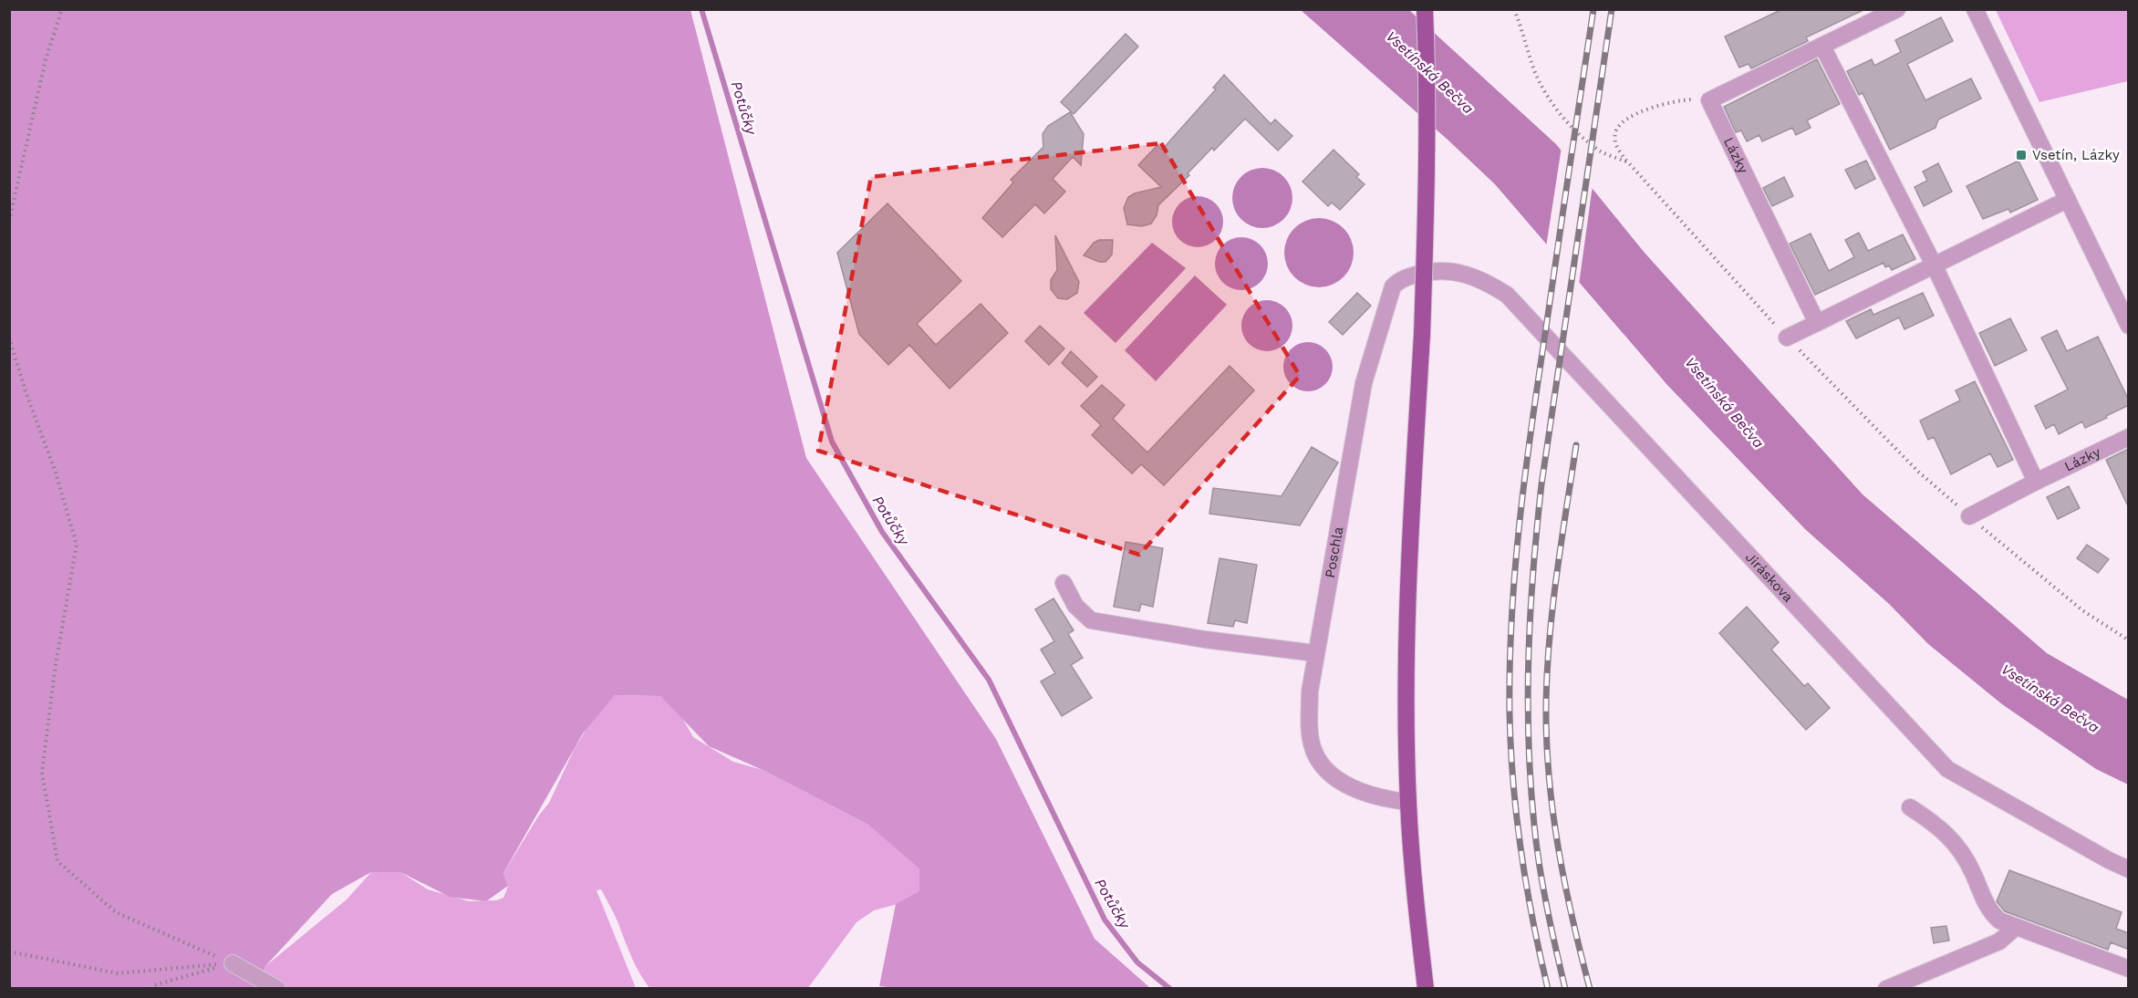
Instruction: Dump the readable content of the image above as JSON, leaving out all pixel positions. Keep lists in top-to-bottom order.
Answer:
{
  "streets": {
    "street": ["Lázky", "Poschla", "Jiráskova"]
  },
  "crossings": [
    ["Poschla", "Jiráskova"]
  ],
  "water": ["Vsetínská Bečva", "Potůčky"],
  "places": {
    "transit": ["Vsetín, Lázky"]
  }
}
